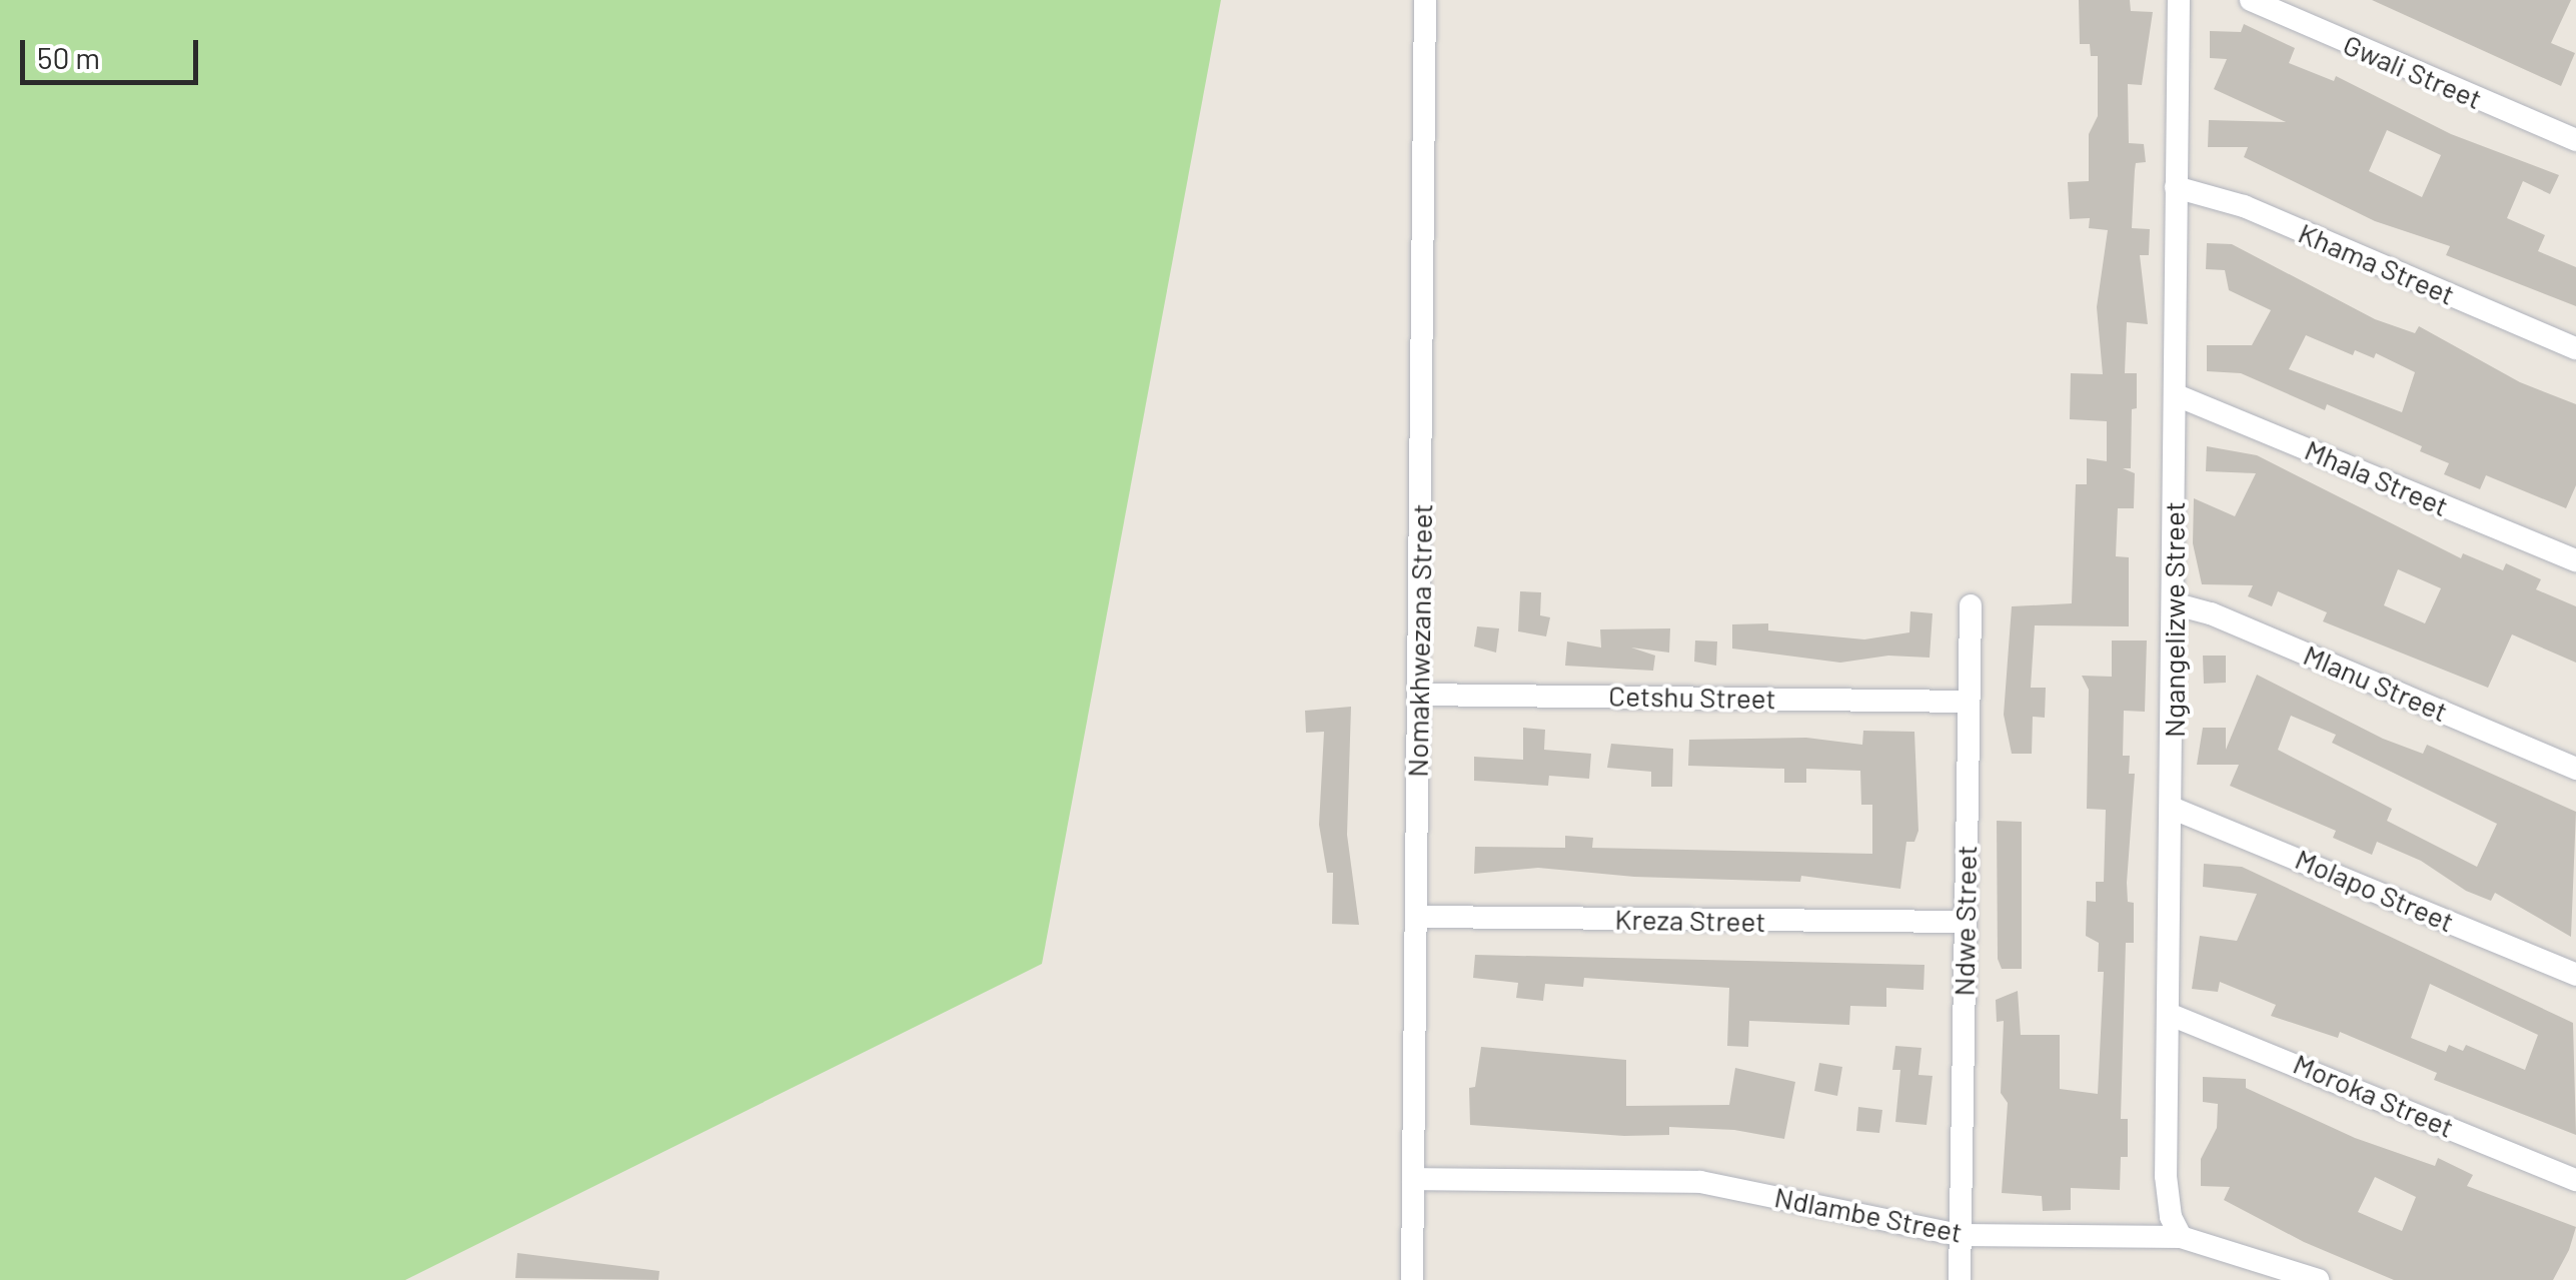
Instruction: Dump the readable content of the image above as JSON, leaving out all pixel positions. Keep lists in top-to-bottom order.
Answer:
{
  "streets": {
    "street": [
      "Gwali Street",
      "Khama Street",
      "Mhala Street",
      "Ngangelizwe Street",
      "Nomakhwezana Street",
      "Mlanu Street",
      "Cetshu Street",
      "Molapo Street",
      "Kreza Street",
      "Ndwe Street",
      "Moroka Street",
      "Ndlambe Street"
    ]
  },
  "crossings": [
    ["Khama Street", "Ngangelizwe Street"],
    ["Mhala Street", "Ngangelizwe Street"],
    ["Ngangelizwe Street", "Mlanu Street"],
    ["Ngangelizwe Street", "Molapo Street"],
    ["Ngangelizwe Street", "Moroka Street"],
    ["Ngangelizwe Street", "Ndlambe Street"],
    ["Nomakhwezana Street", "Cetshu Street"],
    ["Nomakhwezana Street", "Kreza Street"],
    ["Nomakhwezana Street", "Ndlambe Street"],
    ["Cetshu Street", "Ndwe Street"],
    ["Kreza Street", "Ndwe Street"],
    ["Ndwe Street", "Ndlambe Street"]
  ],
  "scale_bar": "50 m"
}
